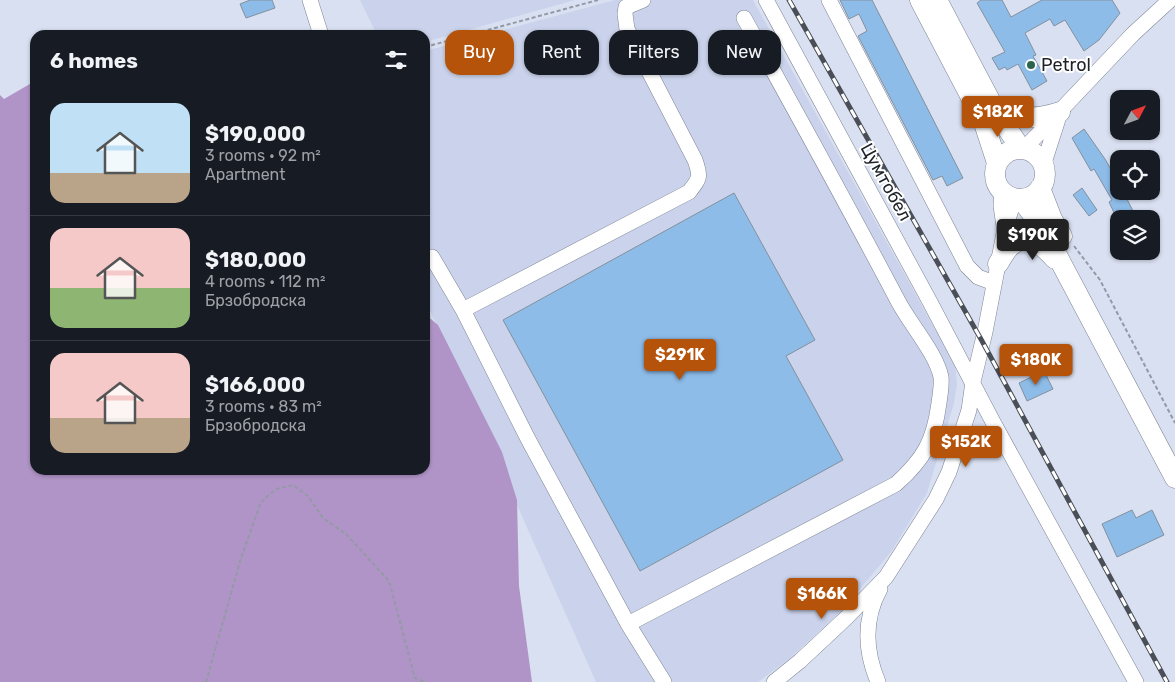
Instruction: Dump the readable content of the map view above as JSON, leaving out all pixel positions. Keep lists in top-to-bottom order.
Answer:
{
  "streets": {
    "street": ["Цумтобел"]
  },
  "places": ["Petrol"],
  "north": "top right",
  "page": {
    "chip": [
      "Buy",
      "Rent",
      "Filters",
      "New"
    ],
    "heading": "6 homes",
    "list": [
      {
        "name": "$190,000",
        "note": "3 rooms · 92 m² · Apartment"
      },
      {
        "name": "$180,000",
        "note": "4 rooms · 112 m² · Брзобродска"
      },
      {
        "name": "$166,000",
        "note": "3 rooms · 83 m² · Брзобродска"
      }
    ],
    "price": [
      "$182K",
      "$190K",
      "$291K",
      "$180K",
      "$152K",
      "$166K"
    ]
  }
}
